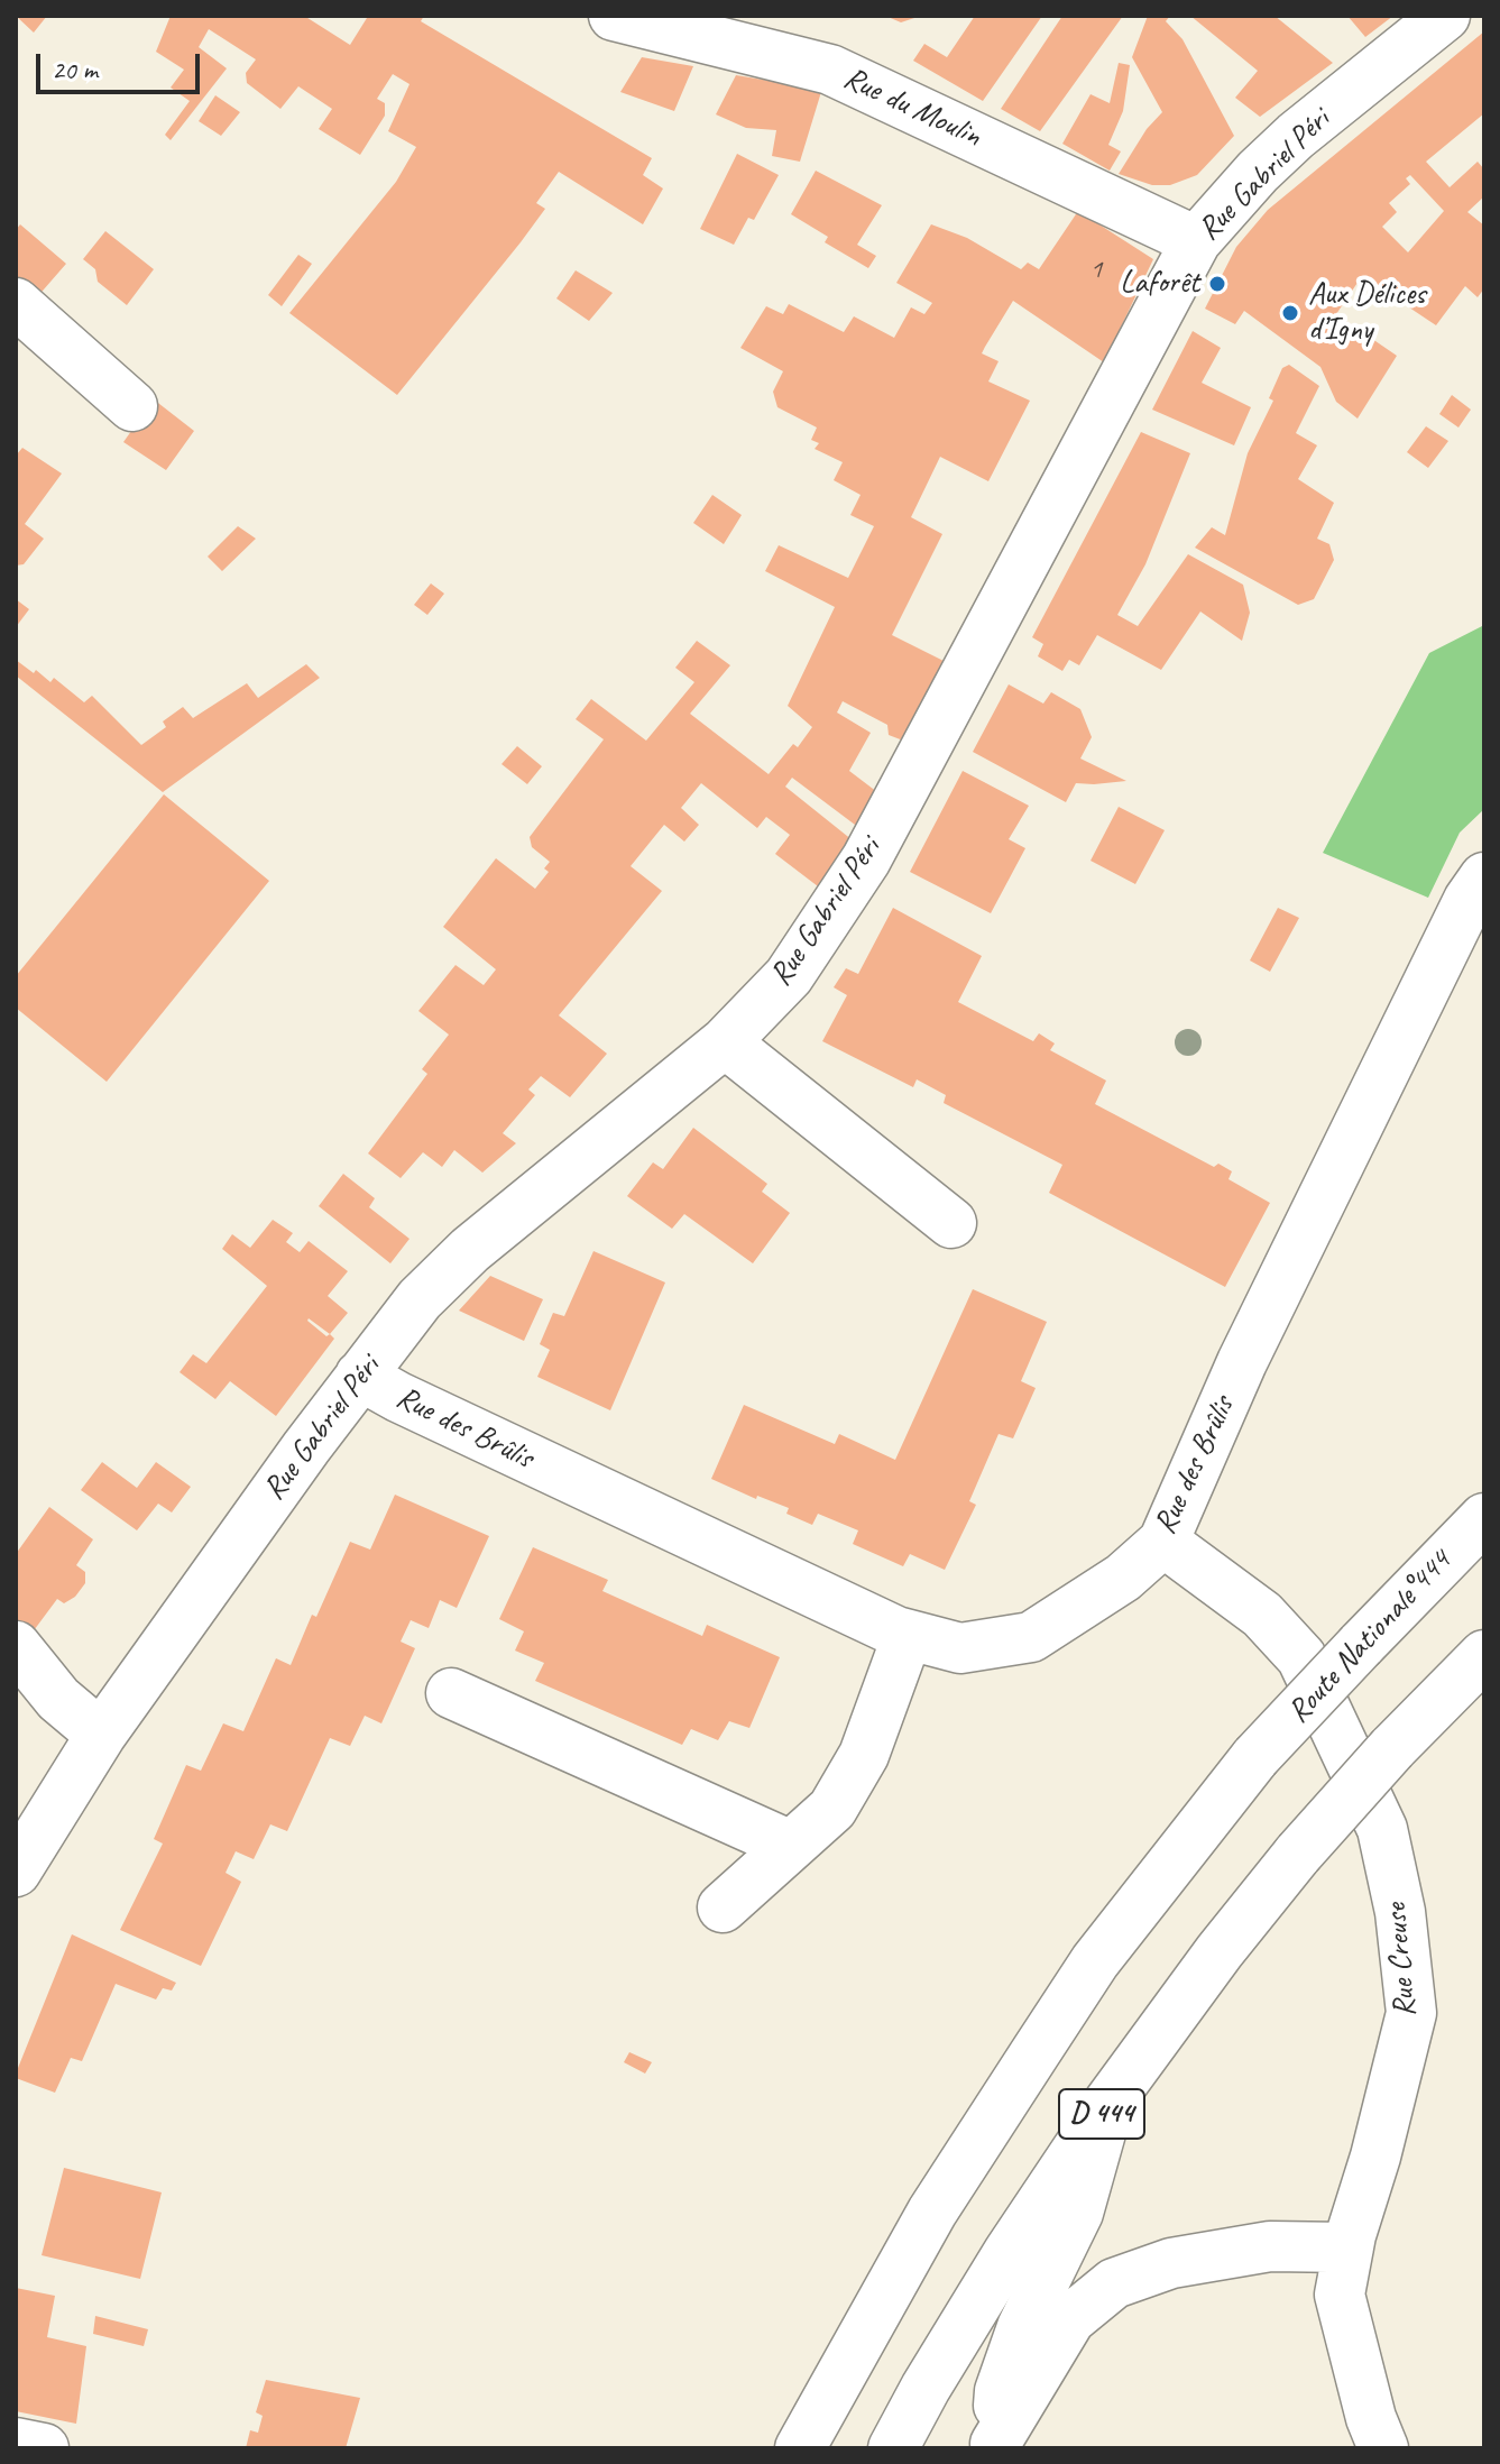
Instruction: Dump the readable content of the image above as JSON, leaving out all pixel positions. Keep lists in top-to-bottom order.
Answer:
{
  "streets": {
    "street": [
      "Rue du Moulin",
      "Rue Gabriel Péri",
      "Rue des Brûlis",
      "Route Nationale°444",
      "Rue Creuse",
      "D 444"
    ]
  },
  "crossings": [
    ["Rue du Moulin", "Rue Gabriel Péri"],
    ["Rue Gabriel Péri", "Rue des Brûlis"],
    ["Rue des Brûlis", "Rue Creuse"]
  ],
  "places": ["Laforêt", "Aux Délices d’Igny"],
  "house_numbers": ["1"],
  "scale_bar": "20 m"
}
